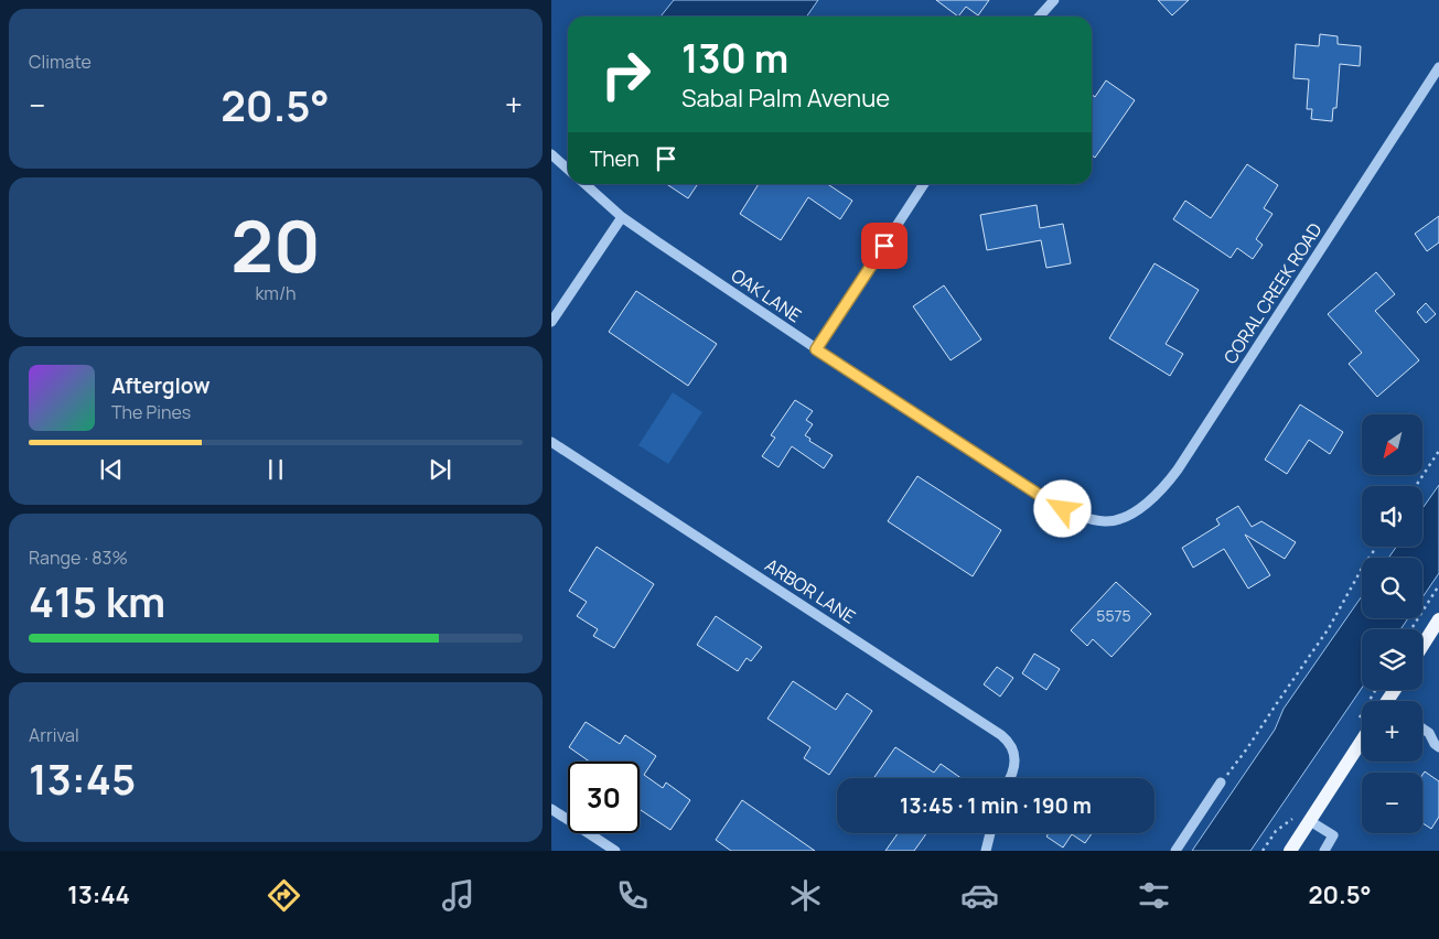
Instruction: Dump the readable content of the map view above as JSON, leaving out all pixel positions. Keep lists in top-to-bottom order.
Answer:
{
  "streets": {
    "street": ["CORAL CREEK ROAD", "OAK LANE", "ARBOR LANE"]
  },
  "crossings": [
    ["CORAL CREEK ROAD", "OAK LANE"]
  ],
  "house_numbers": ["5575"],
  "north": "bottom left",
  "page": {
    "tile": [
      "Climate",
      ["20", "km/h"],
      ["Range · 83%", "415 km"],
      ["Arrival", "13:45"]
    ],
    "turn": ["130 m", "Sabal Palm Avenue"],
    "heat": ["−", "20.5°", "+"],
    "then": "Then",
    "song": ["Afterglow", "The Pines"],
    "map_buttons": ["+", "−"],
    "limit": "30",
    "trip": "13:45 · 1 min · 190 m",
    "tabs": ["13:44", "20.5°"]
  }
}
